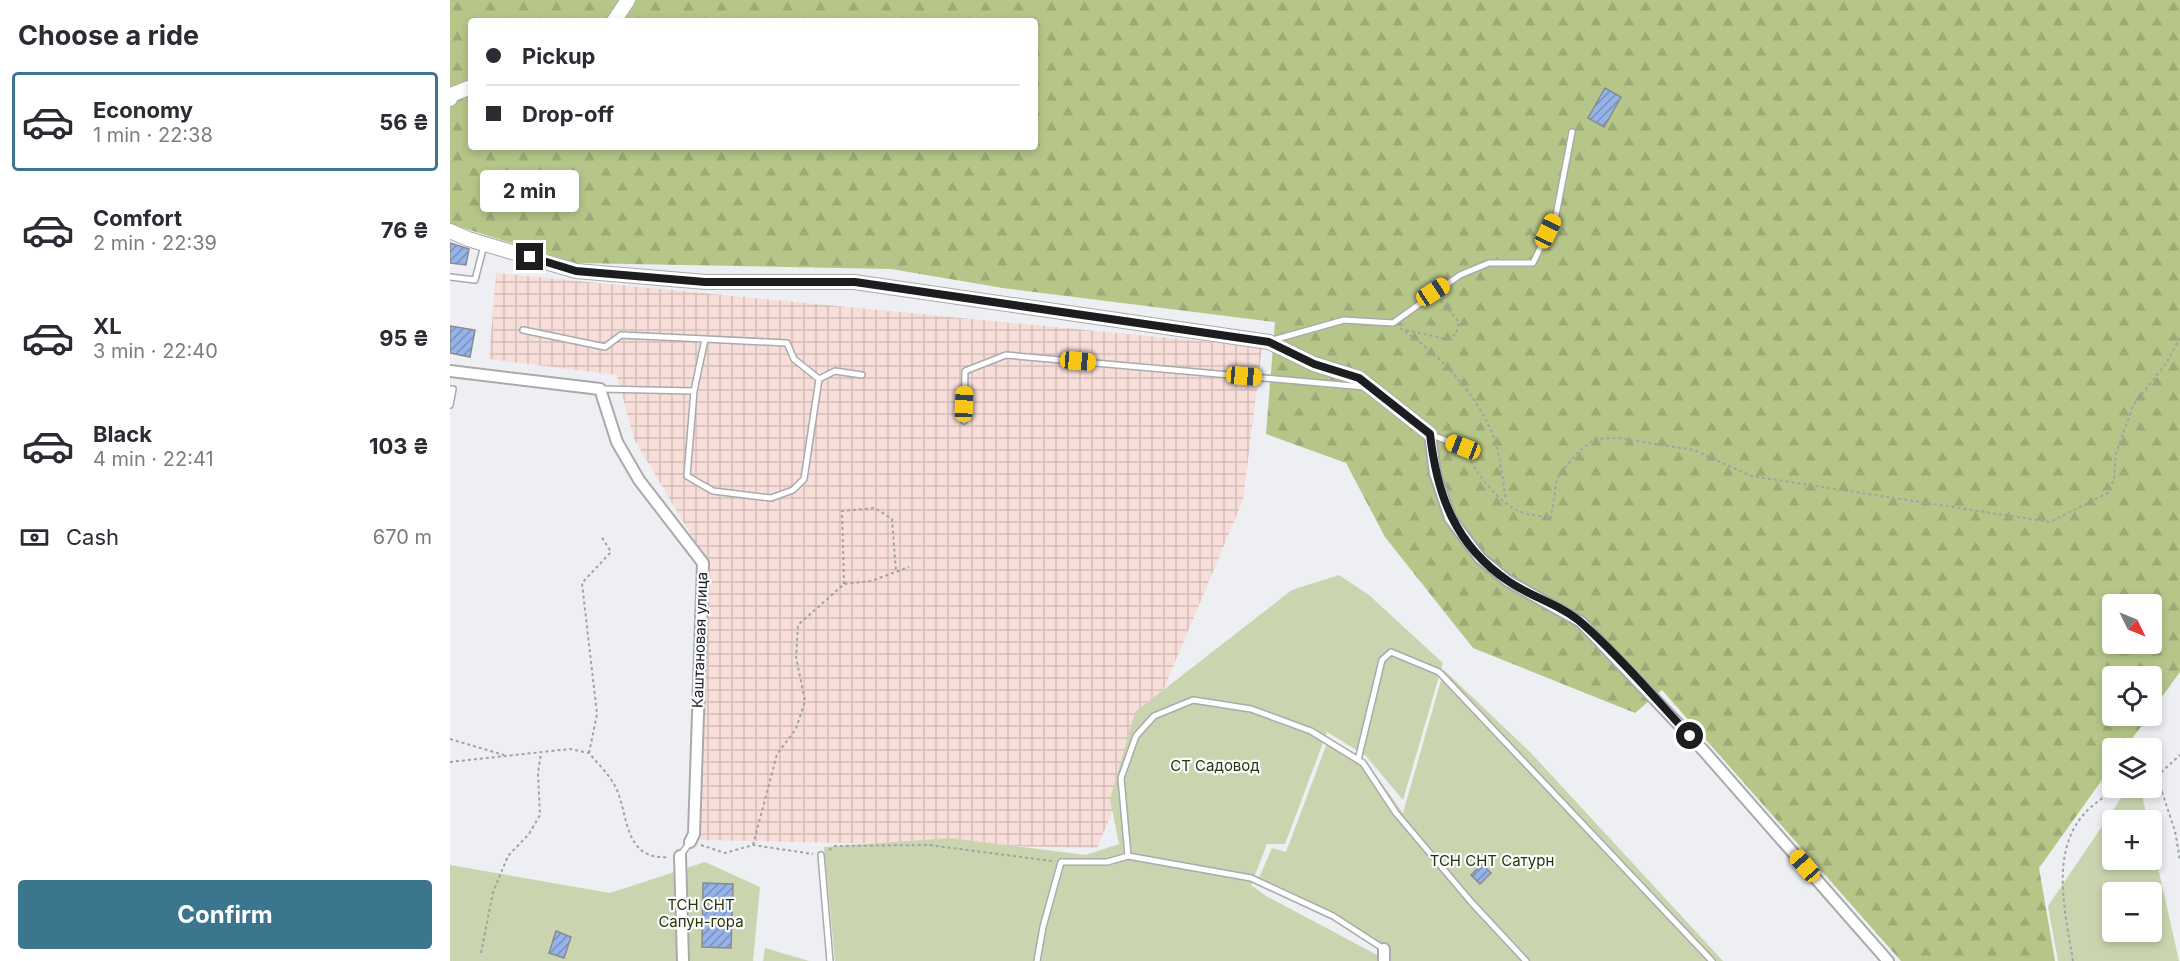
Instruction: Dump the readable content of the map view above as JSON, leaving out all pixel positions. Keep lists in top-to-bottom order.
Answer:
{
  "streets": {
    "street": ["Каштановая улица"]
  },
  "parks": ["СТ Садовод", "ТСН СНТ Сатурн", "ТСН СНТ Сапун-гора"],
  "north": "bottom right",
  "page": {
    "heading": "Choose a ride",
    "banner": ["Pickup", "Drop-off"],
    "list": [
      {
        "name": "Economy",
        "note": "1 min · 22:38",
        "value": "56 ₴"
      },
      {
        "name": "Comfort",
        "note": "2 min · 22:39",
        "value": "76 ₴"
      },
      {
        "name": "XL",
        "note": "3 min · 22:40",
        "value": "95 ₴"
      },
      {
        "name": "Black",
        "note": "4 min · 22:41",
        "value": "103 ₴"
      }
    ],
    "bubble": "2 min",
    "pay": ["Cash", "670 m"],
    "map_buttons": ["+", "−"],
    "buttons": "Confirm"
  }
}
